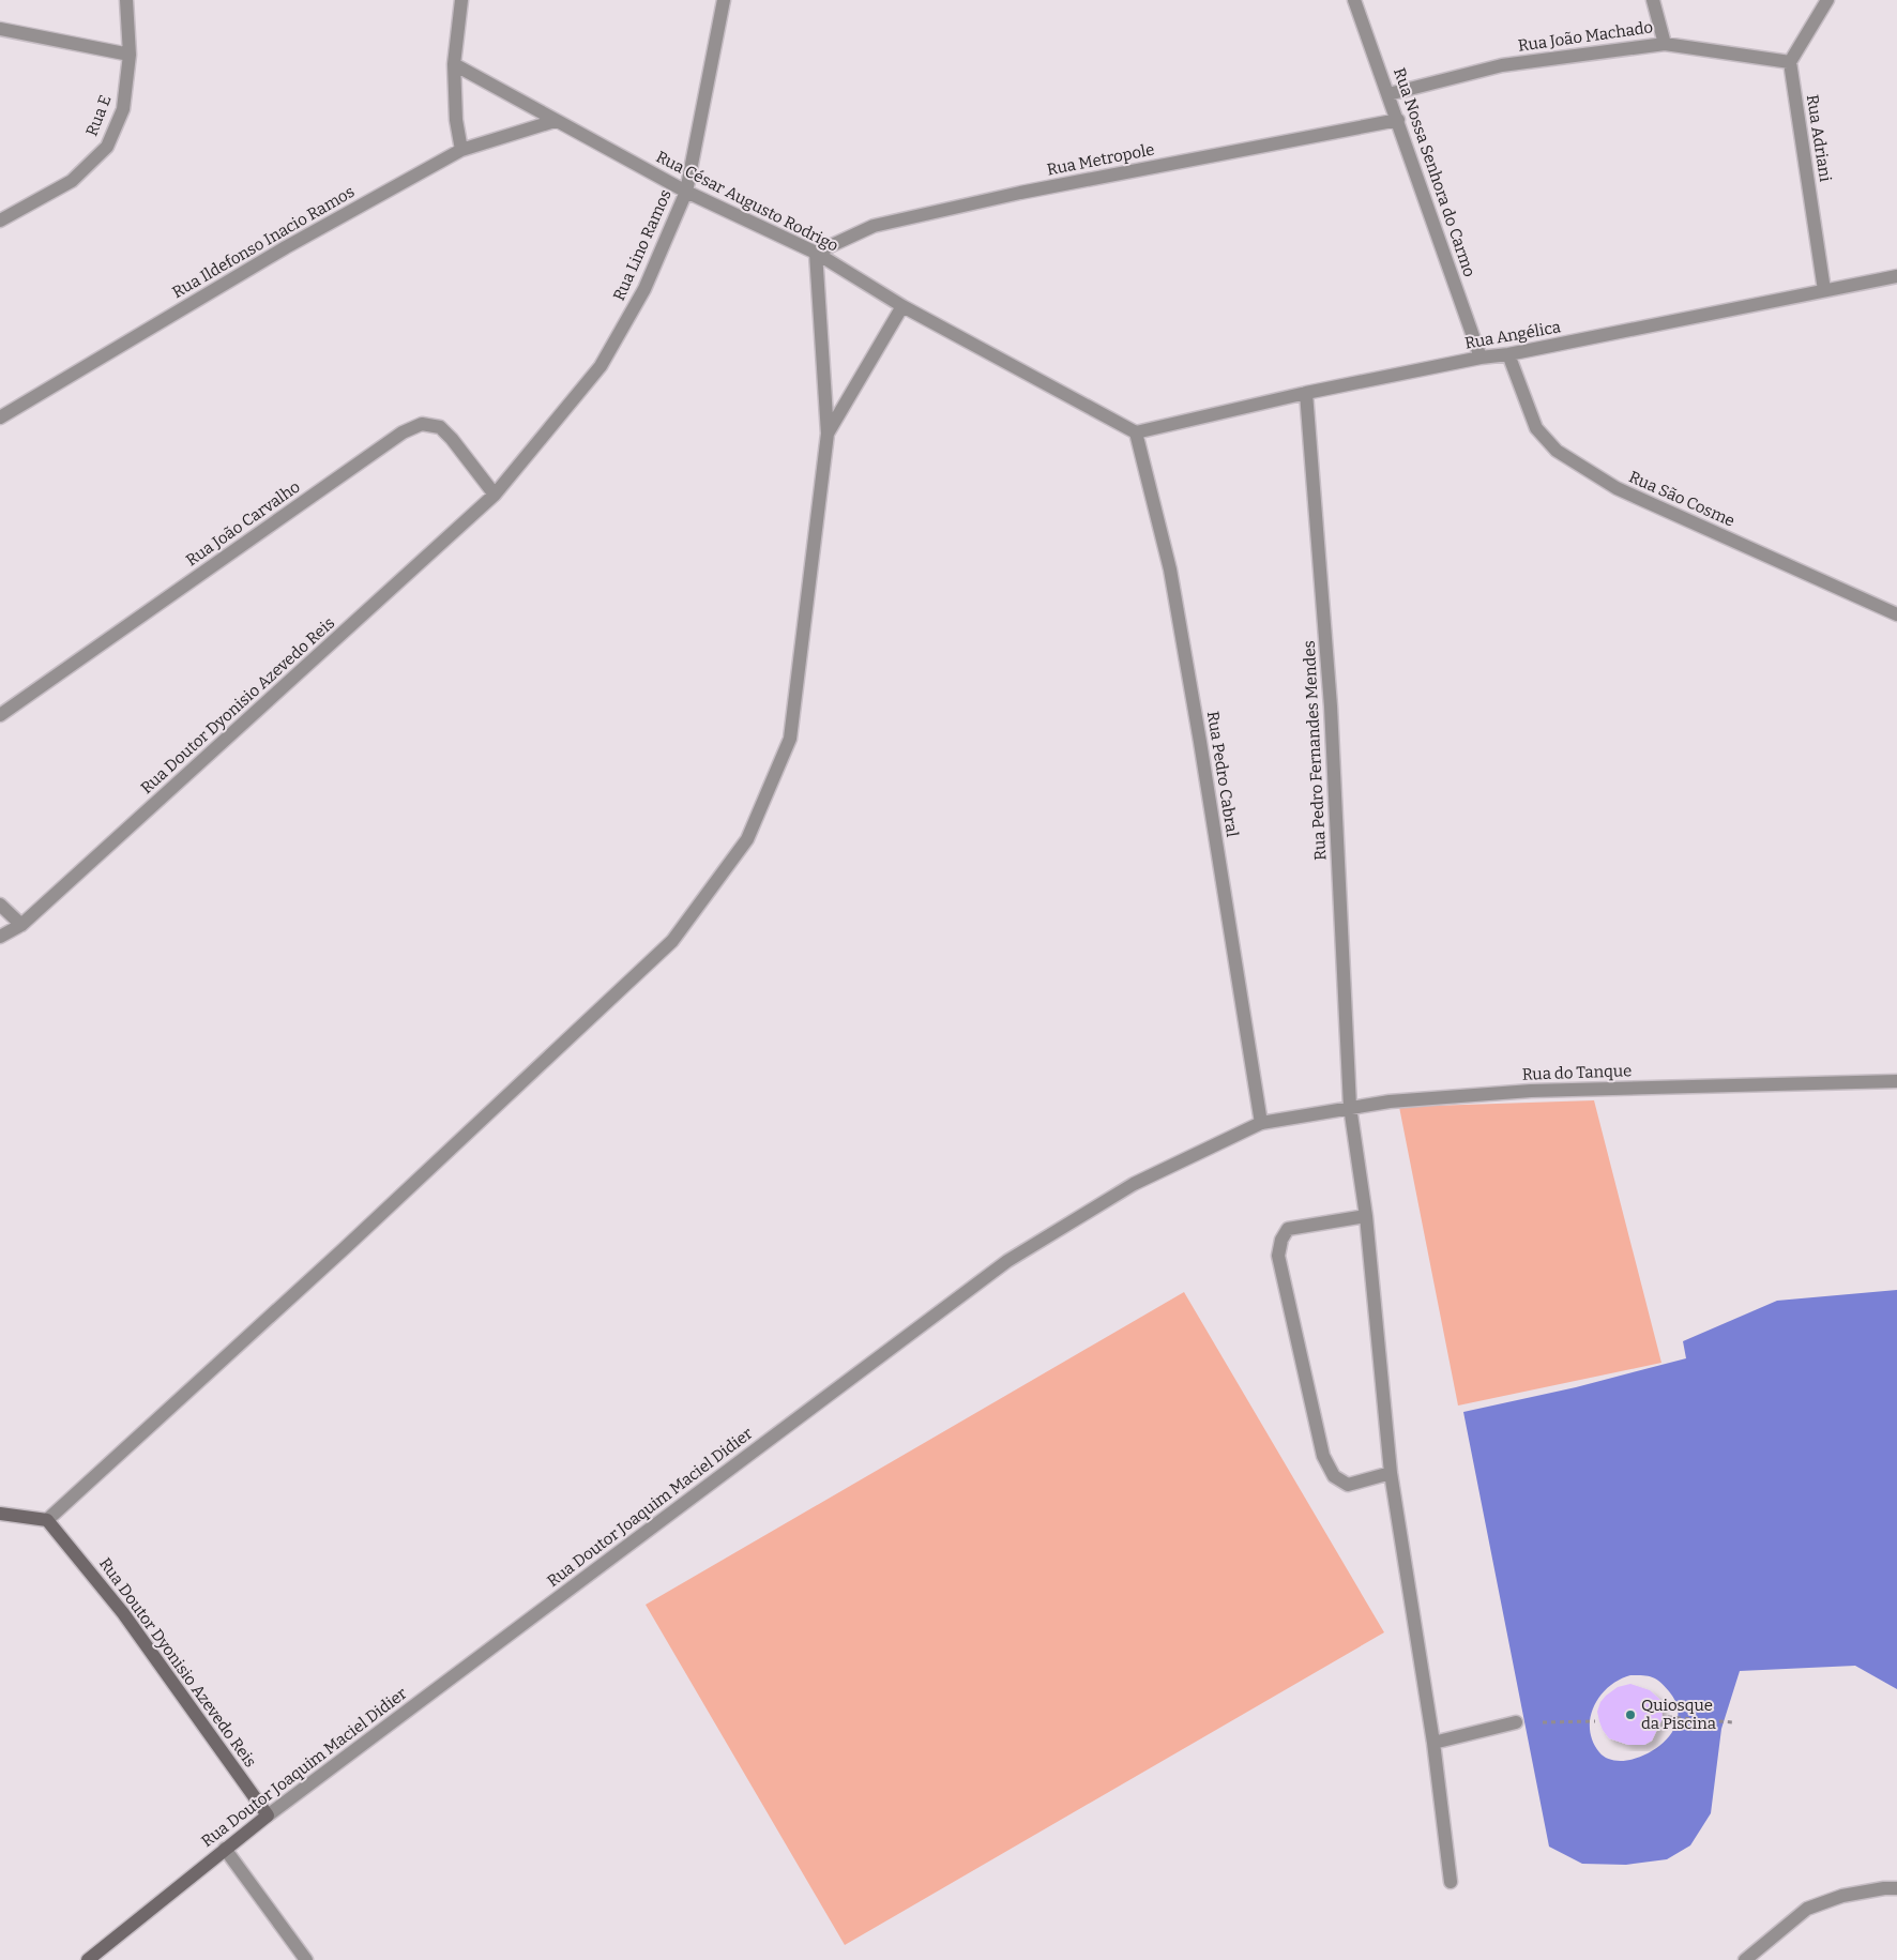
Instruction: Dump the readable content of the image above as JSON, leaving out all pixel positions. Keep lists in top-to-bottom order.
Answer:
{
  "streets": {
    "main road": ["Rua Doutor Dyonisio Azevedo Reis", "Rua Doutor Joaquim Maciel Didier"],
    "street": [
      "Rua João Machado",
      "Rua E",
      "Rua Adriani",
      "Rua Metropole",
      "Rua Nossa Senhora do Carmo",
      "Rua César Augusto Rodrigo",
      "Rua Ildefonso Inacio Ramos",
      "Rua Lino Ramos",
      "Rua Angélica",
      "Rua São Cosme",
      "Rua João Carvalho",
      "Rua Pedro Fernandes Mendes",
      "Rua Pedro Cabral",
      "Rua do Tanque"
    ]
  },
  "crossings": [
    ["Rua João Machado", "Rua Adriani"],
    ["Rua João Machado", "Rua Nossa Senhora do Carmo"],
    ["Rua Adriani", "Rua Angélica"],
    ["Rua Metropole", "Rua Nossa Senhora do Carmo"],
    ["Rua Metropole", "Rua César Augusto Rodrigo"],
    ["Rua Nossa Senhora do Carmo", "Rua Angélica"],
    ["Rua César Augusto Rodrigo", "Rua Ildefonso Inacio Ramos"],
    ["Rua César Augusto Rodrigo", "Rua Lino Ramos"],
    ["Rua César Augusto Rodrigo", "Rua Angélica"],
    ["Rua César Augusto Rodrigo", "Rua Pedro Cabral"],
    ["Rua Lino Ramos", "Rua João Carvalho"],
    ["Rua Lino Ramos", "Rua Doutor Dyonisio Azevedo Reis"],
    ["Rua Angélica", "Rua São Cosme"],
    ["Rua Angélica", "Rua Pedro Fernandes Mendes"],
    ["Rua Angélica", "Rua Pedro Cabral"],
    ["Rua João Carvalho", "Rua Doutor Dyonisio Azevedo Reis"],
    ["Rua Doutor Dyonisio Azevedo Reis", "Rua Doutor Joaquim Maciel Didier"],
    ["Rua Pedro Fernandes Mendes", "Rua do Tanque"],
    ["Rua Pedro Cabral", "Rua do Tanque"],
    ["Rua Pedro Cabral", "Rua Doutor Joaquim Maciel Didier"],
    ["Rua do Tanque", "Rua Doutor Joaquim Maciel Didier"]
  ],
  "places": ["Quiosque da Piscina"]
}
